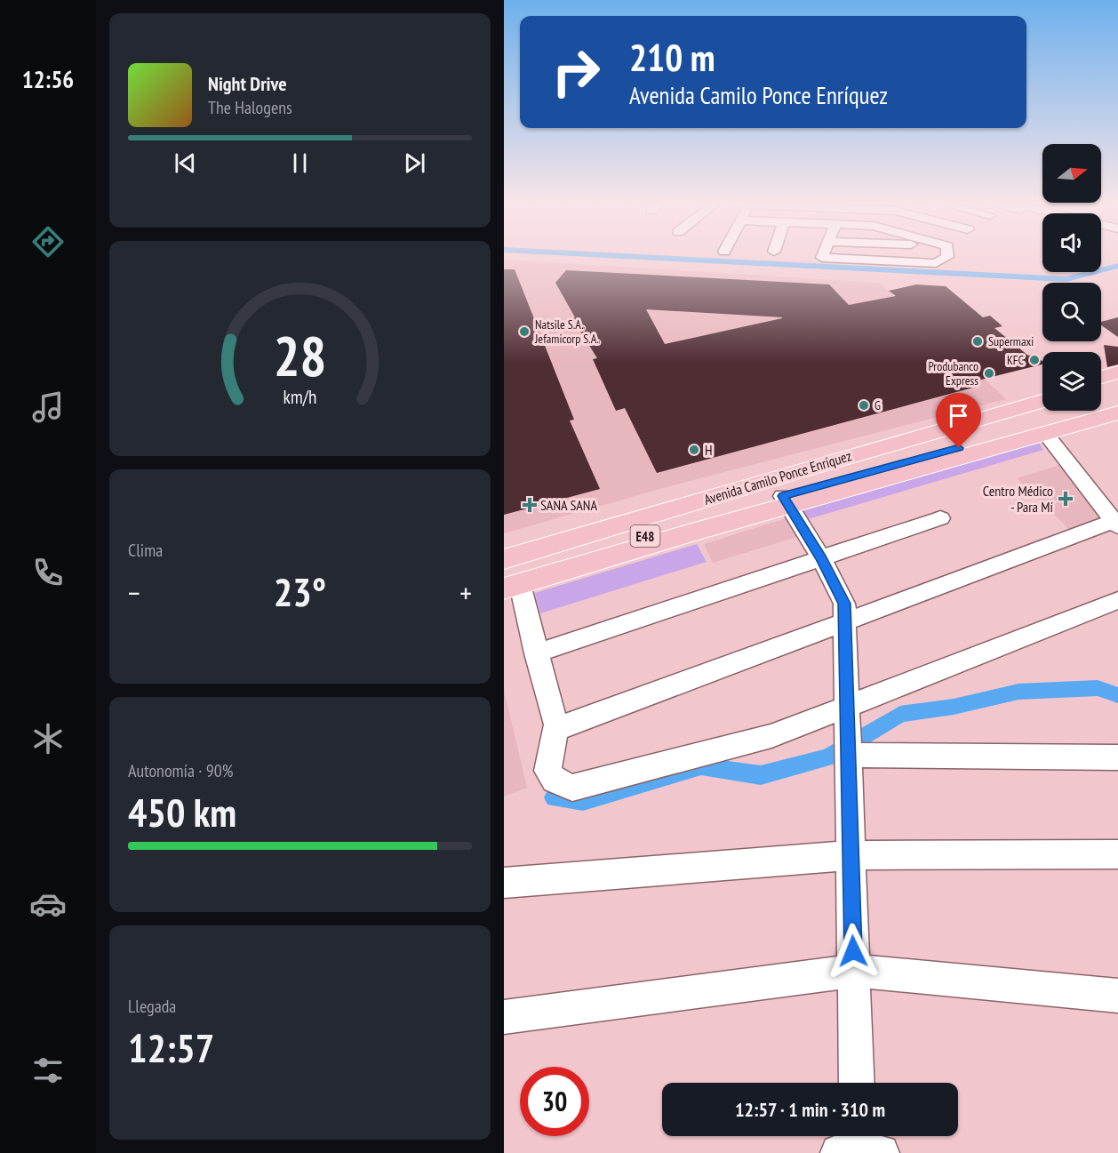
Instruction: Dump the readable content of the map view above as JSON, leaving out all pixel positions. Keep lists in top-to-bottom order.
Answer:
{
  "streets": {
    "main road": ["Avenida Camilo Ponce Enríquez", "E48"]
  },
  "crossings": [
    ["Avenida Camilo Ponce Enríquez", "E48"]
  ],
  "places": {
    "other": [
      "Natsile S.A. Jefamicorp S.A.",
      "Supermaxi",
      "KFC",
      "Produbanco Express",
      "G",
      "H"
    ],
    "health": ["Centro Médico - Para Mí", "SANA SANA"]
  },
  "north": "right",
  "page": {
    "tabs": "12:56",
    "turn": ["210 m", "Avenida Camilo Ponce Enríquez"],
    "song": ["Night Drive", "The Halogens"],
    "tile": [
      "Clima",
      ["Autonomía · 90%", "450 km"],
      ["Llegada", "12:57"]
    ],
    "heat": ["−", "23°", "+"],
    "limit": "30",
    "trip": "12:57 · 1 min · 310 m",
    "gauge": ["28", "km/h"]
  }
}
